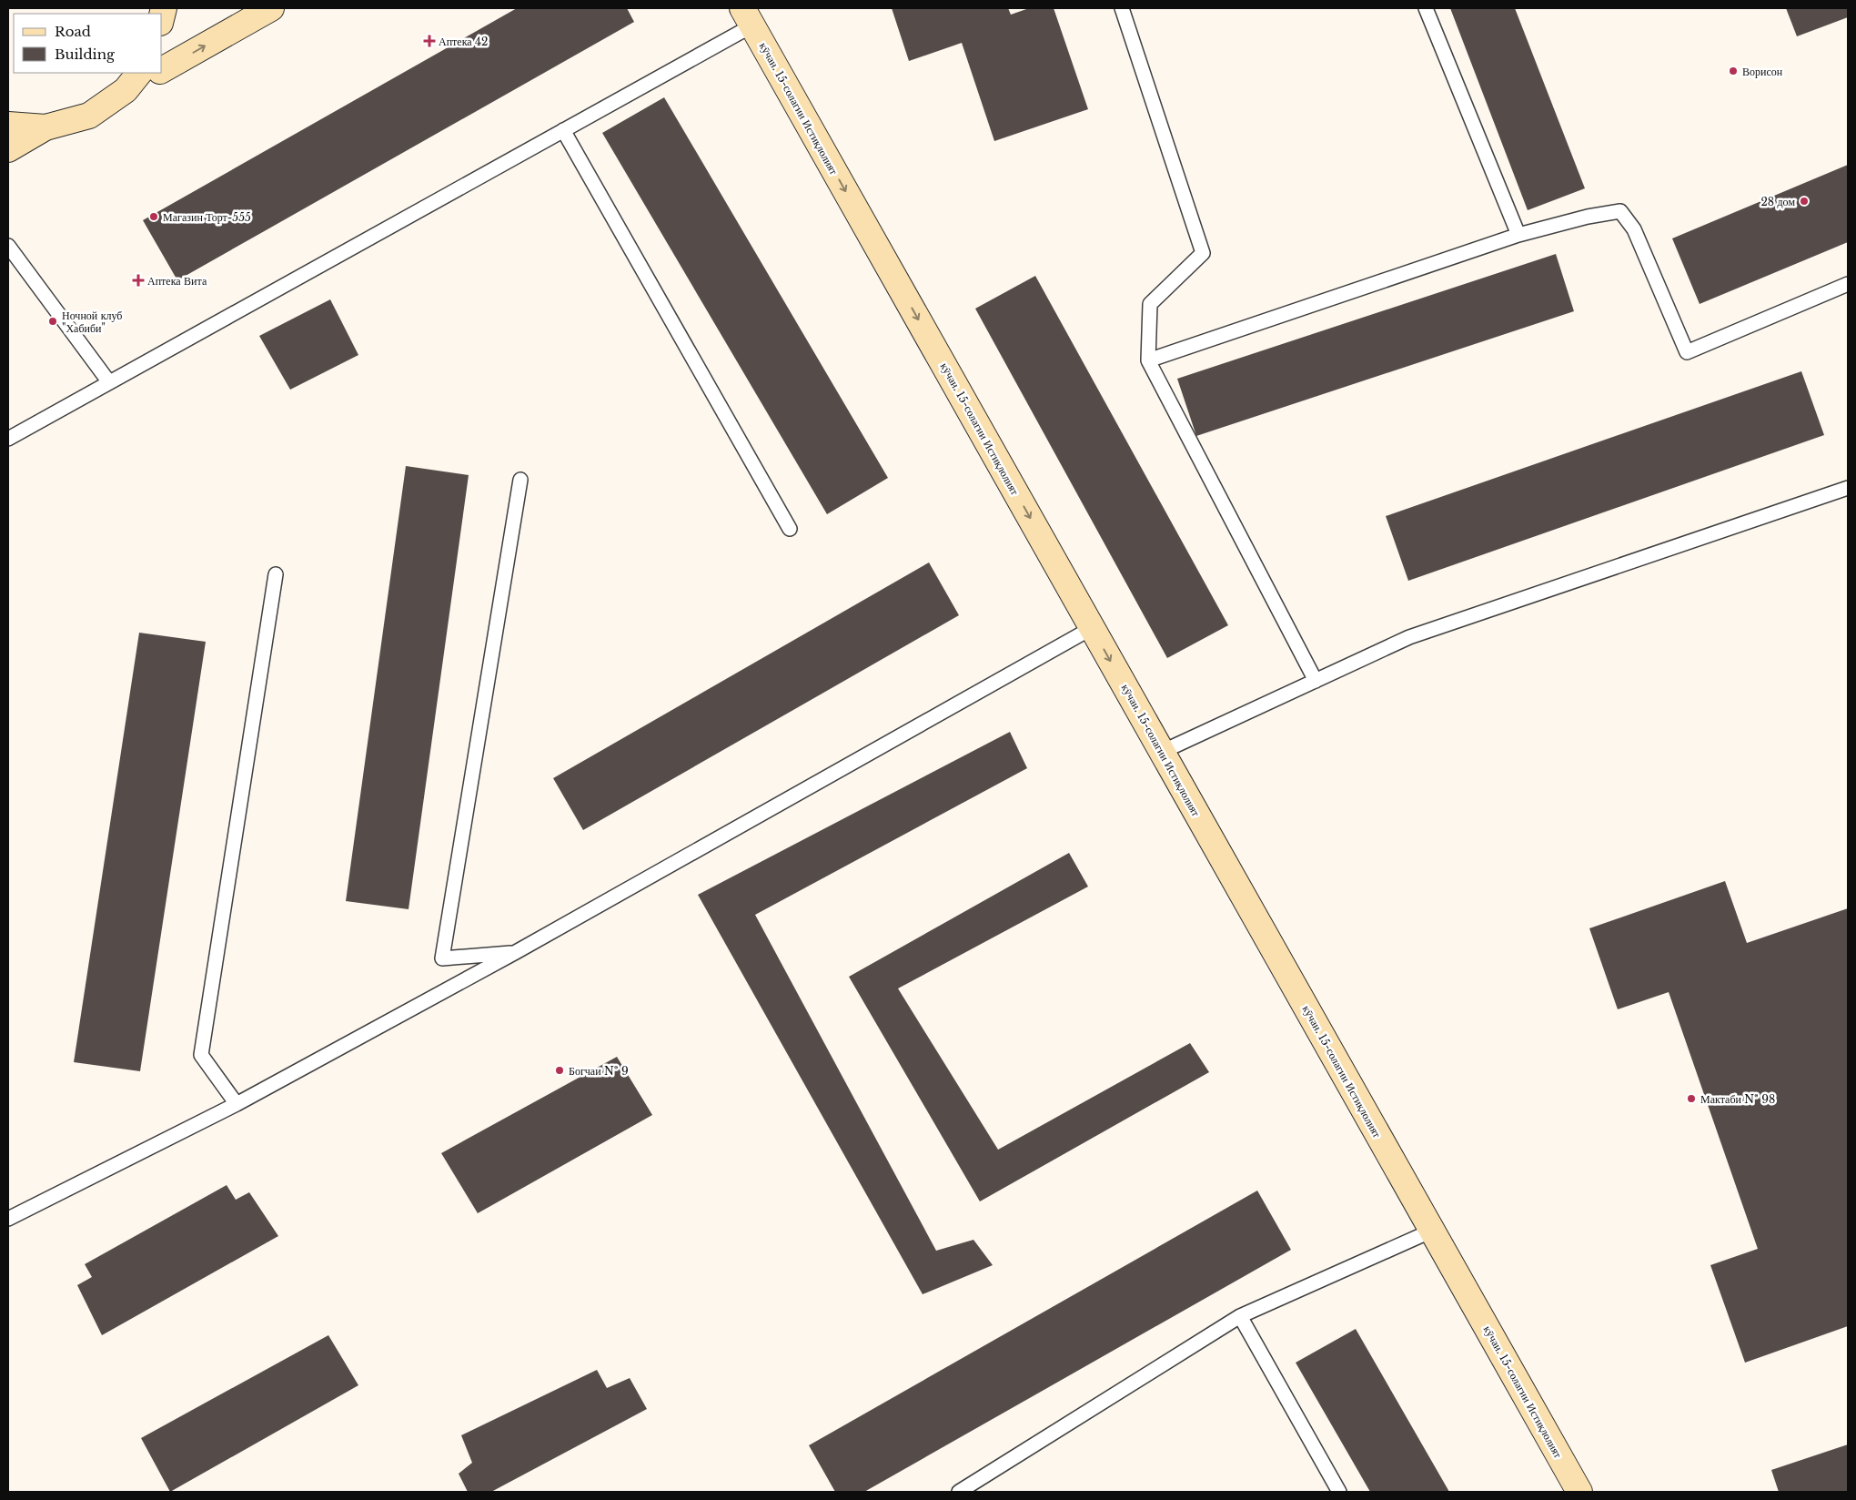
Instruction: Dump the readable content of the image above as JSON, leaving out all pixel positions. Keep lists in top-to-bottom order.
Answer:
{
  "streets": {
    "street": ["кӯчаи. 15-солагии Истиқлолият"]
  },
  "one_way": ["кӯчаи. 15-солагии Истиқлолият"],
  "places": {
    "health": ["Аптека 42", "Аптека Вита"],
    "other": [
      "Ворисон",
      "28 дом",
      "Магазин Торт-555",
      "Ночной клуб \"Хабиби\"",
      "Богчаи № 9",
      "Мактаби № 98"
    ]
  },
  "legend": ["Road", "Building"]
}
